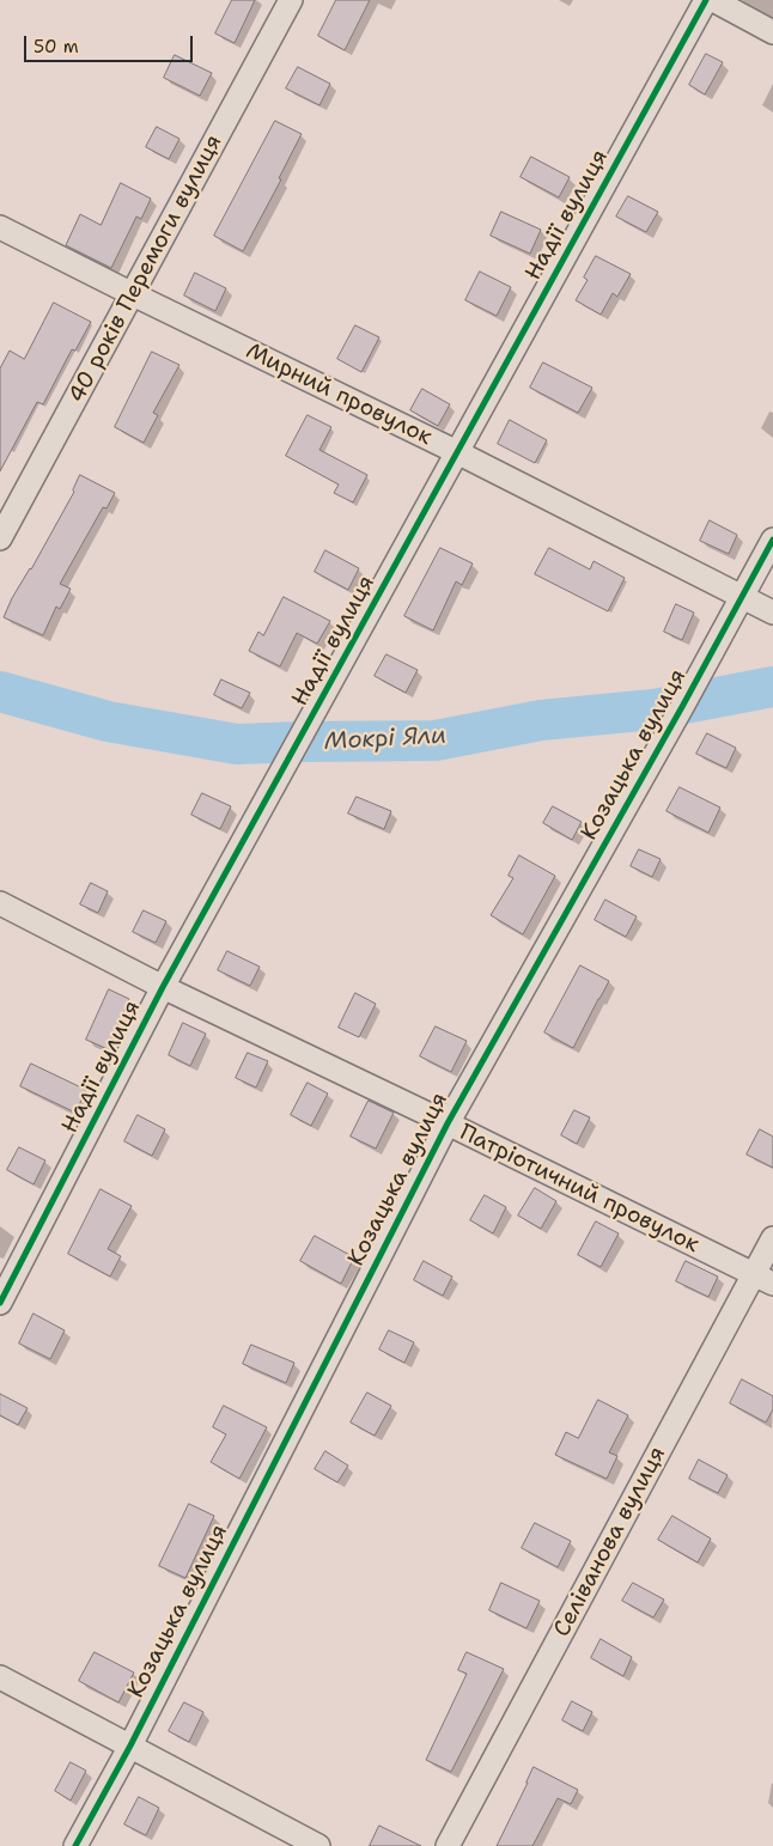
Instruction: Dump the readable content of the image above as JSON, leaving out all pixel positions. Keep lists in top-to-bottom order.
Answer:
{
  "streets": {
    "street": [
      "Надії вулиця",
      "40 років Перемоги вулиця",
      "Мирний провулок",
      "Козацька вулиця",
      "Патріотичний провулок",
      "Селіванова вулиця"
    ]
  },
  "crossings": [
    ["Надії вулиця", "Мирний провулок"],
    ["Надії вулиця", "Патріотичний провулок"],
    ["40 років Перемоги вулиця", "Мирний провулок"],
    ["Мирний провулок", "Козацька вулиця"],
    ["Козацька вулиця", "Патріотичний провулок"],
    ["Патріотичний провулок", "Селіванова вулиця"]
  ],
  "water": ["Мокрі Яли"],
  "scale_bar": "50 m"
}
